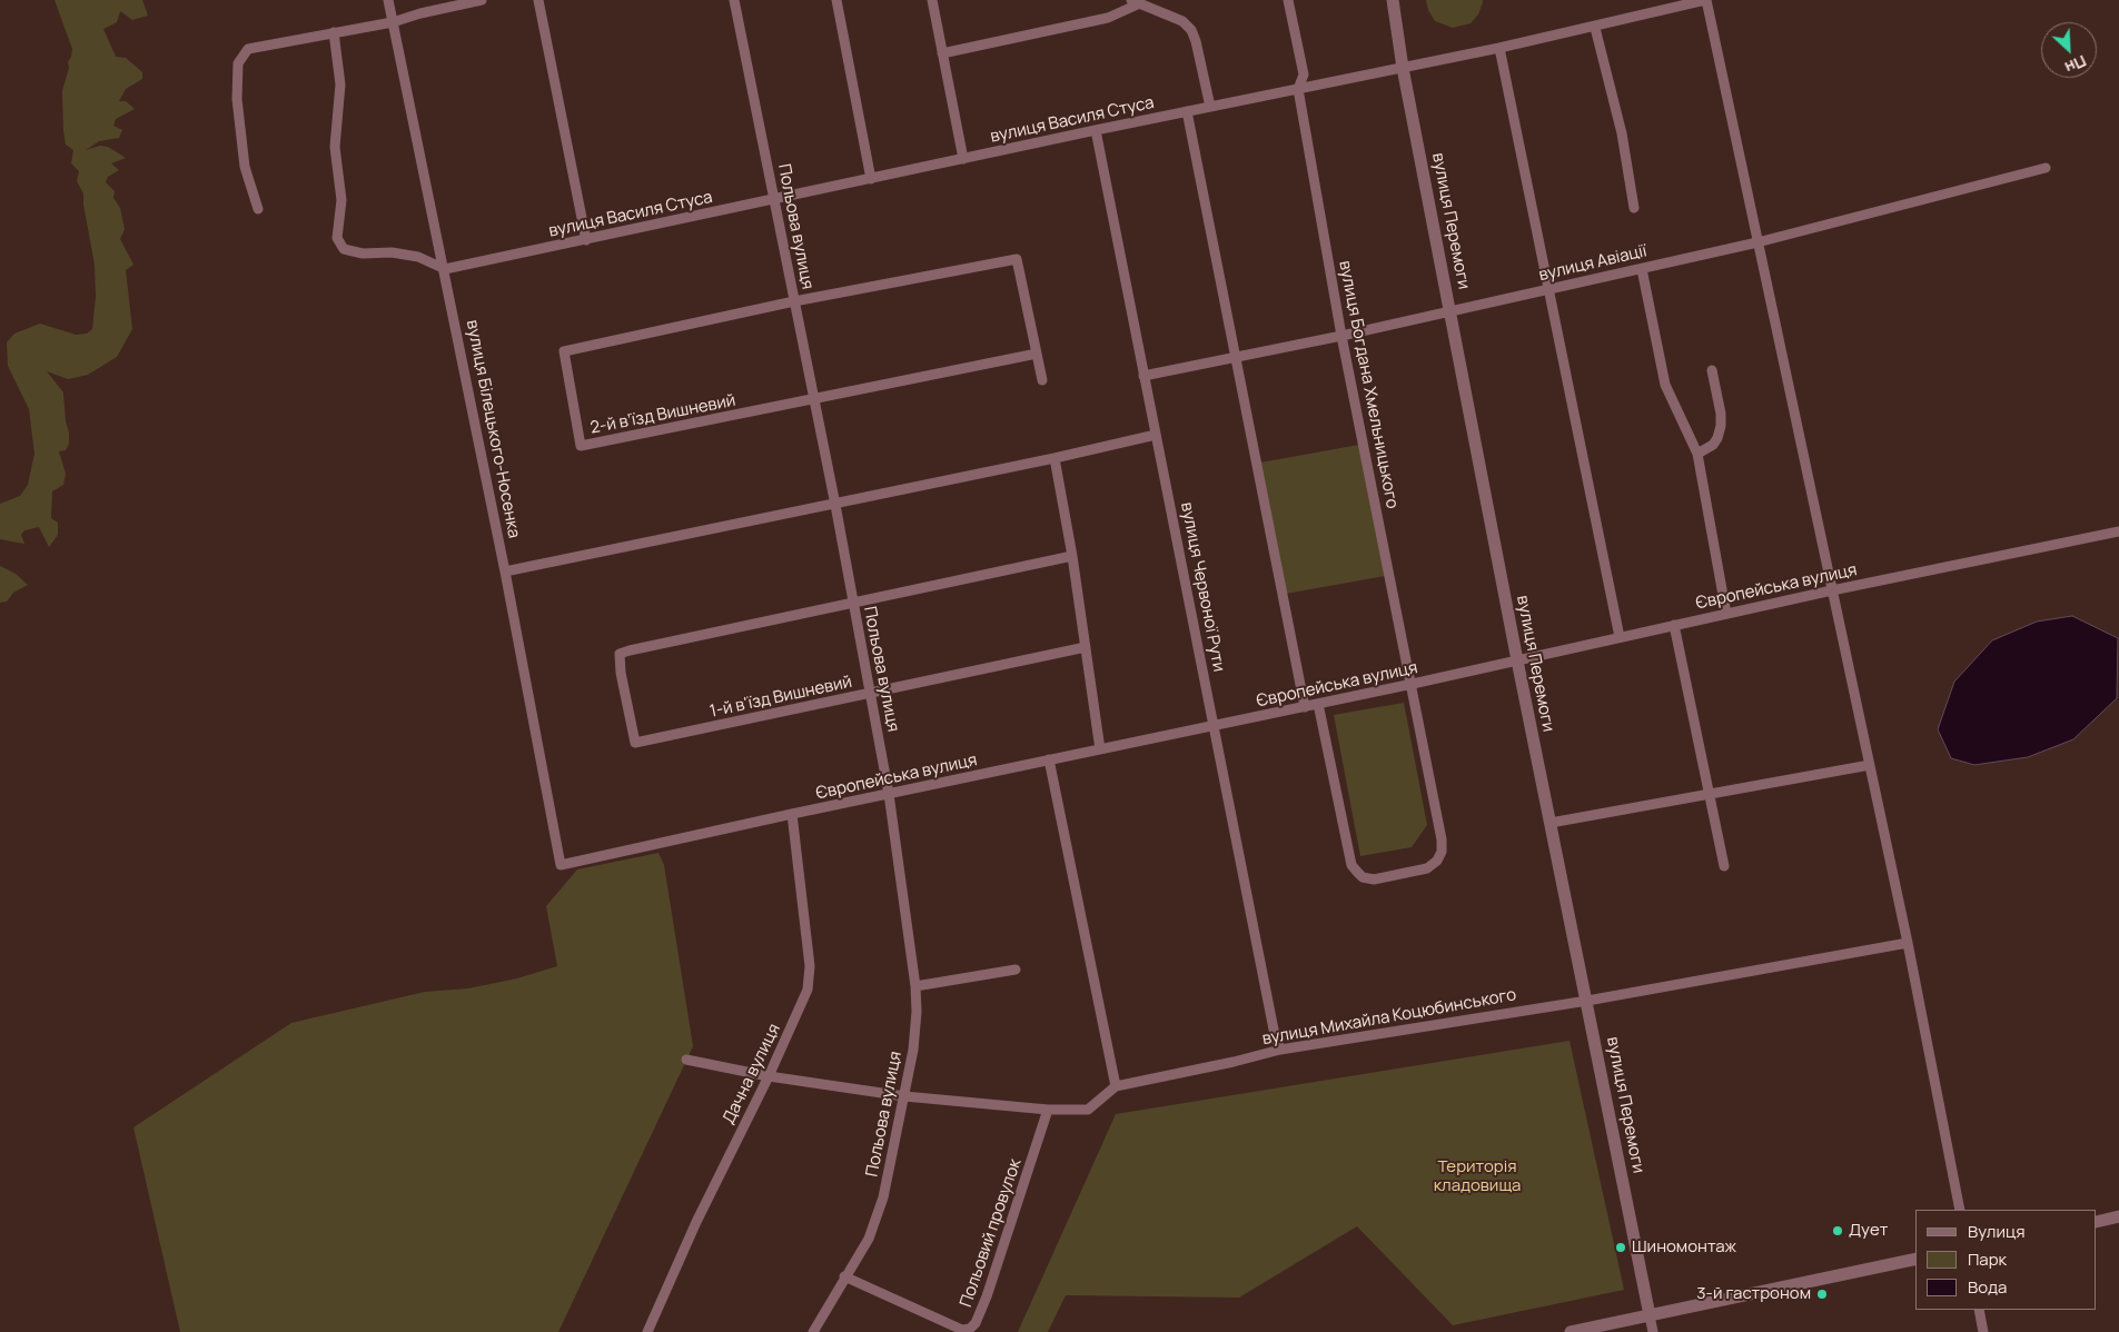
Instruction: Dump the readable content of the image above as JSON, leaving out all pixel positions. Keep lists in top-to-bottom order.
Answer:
{
  "streets": {
    "street": [
      "вулиця Василя Стуса",
      "вулиця Перемоги",
      "Польова вулиця",
      "вулиця Авіації",
      "вулиця Богдана Хмельницького",
      "2-й вʼїзд Вишневий",
      "вулиця Білецького-Носенка",
      "вулиця Червоної Рути",
      "Європейська вулиця",
      "1-й в'їзд Вишневий",
      "вулиця Михайла Коцюбинського",
      "Дачна вулиця",
      "Польовий провулок"
    ]
  },
  "crossings": [
    ["вулиця Василя Стуса", "вулиця Перемоги"],
    ["вулиця Василя Стуса", "Польова вулиця"],
    ["вулиця Василя Стуса", "вулиця Богдана Хмельницького"],
    ["вулиця Василя Стуса", "вулиця Білецького-Носенка"],
    ["вулиця Василя Стуса", "вулиця Червоної Рути"],
    ["вулиця Перемоги", "вулиця Авіації"],
    ["вулиця Перемоги", "Європейська вулиця"],
    ["вулиця Перемоги", "вулиця Михайла Коцюбинського"],
    ["Польова вулиця", "2-й вʼїзд Вишневий"],
    ["Польова вулиця", "Європейська вулиця"],
    ["Польова вулиця", "1-й в'їзд Вишневий"],
    ["Польова вулиця", "вулиця Михайла Коцюбинського"],
    ["Польова вулиця", "Польовий провулок"],
    ["вулиця Авіації", "вулиця Богдана Хмельницького"],
    ["вулиця Авіації", "вулиця Червоної Рути"],
    ["вулиця Богдана Хмельницького", "Європейська вулиця"],
    ["вулиця Білецького-Носенка", "Європейська вулиця"],
    ["вулиця Червоної Рути", "Європейська вулиця"],
    ["вулиця Червоної Рути", "вулиця Михайла Коцюбинського"],
    ["Європейська вулиця", "Дачна вулиця"],
    ["вулиця Михайла Коцюбинського", "Дачна вулиця"],
    ["вулиця Михайла Коцюбинського", "Польовий провулок"]
  ],
  "parks": ["Територія кладовища"],
  "places": ["Дует", "Шиномонтаж", "3-й гастроном"],
  "legend": ["Вулиця", "Парк", "Вода"],
  "north": "bottom right"
}
